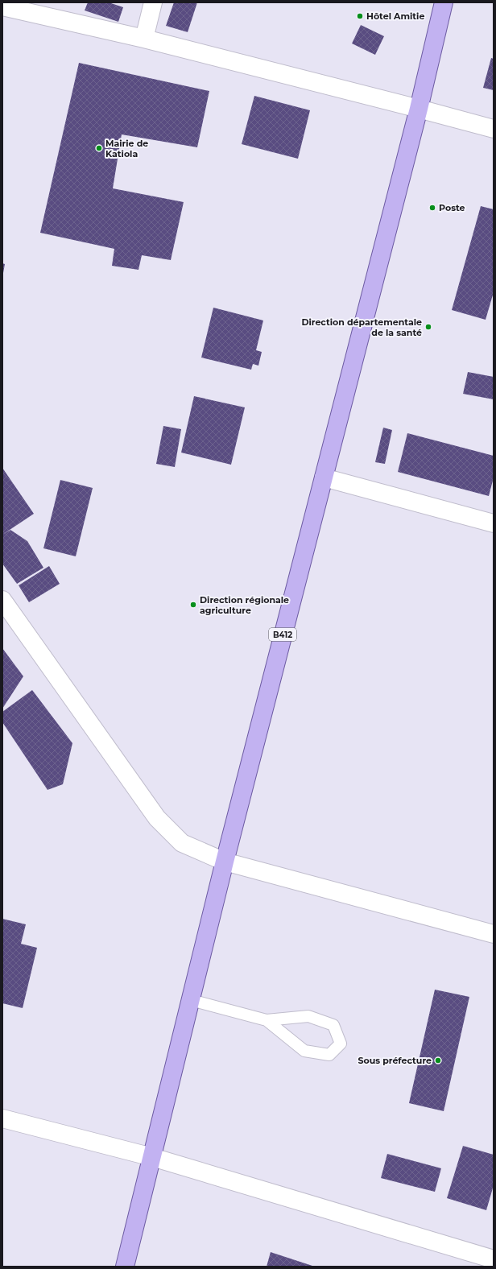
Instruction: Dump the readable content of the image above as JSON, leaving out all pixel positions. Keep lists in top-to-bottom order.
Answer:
{
  "streets": {
    "main road": ["B412"]
  },
  "places": [
    "Hôtel Amitie",
    "Mairie de Katiola",
    "Poste",
    "Direction départementale de la santé",
    "Direction régionale agriculture",
    "Sous préfecture"
  ]
}
